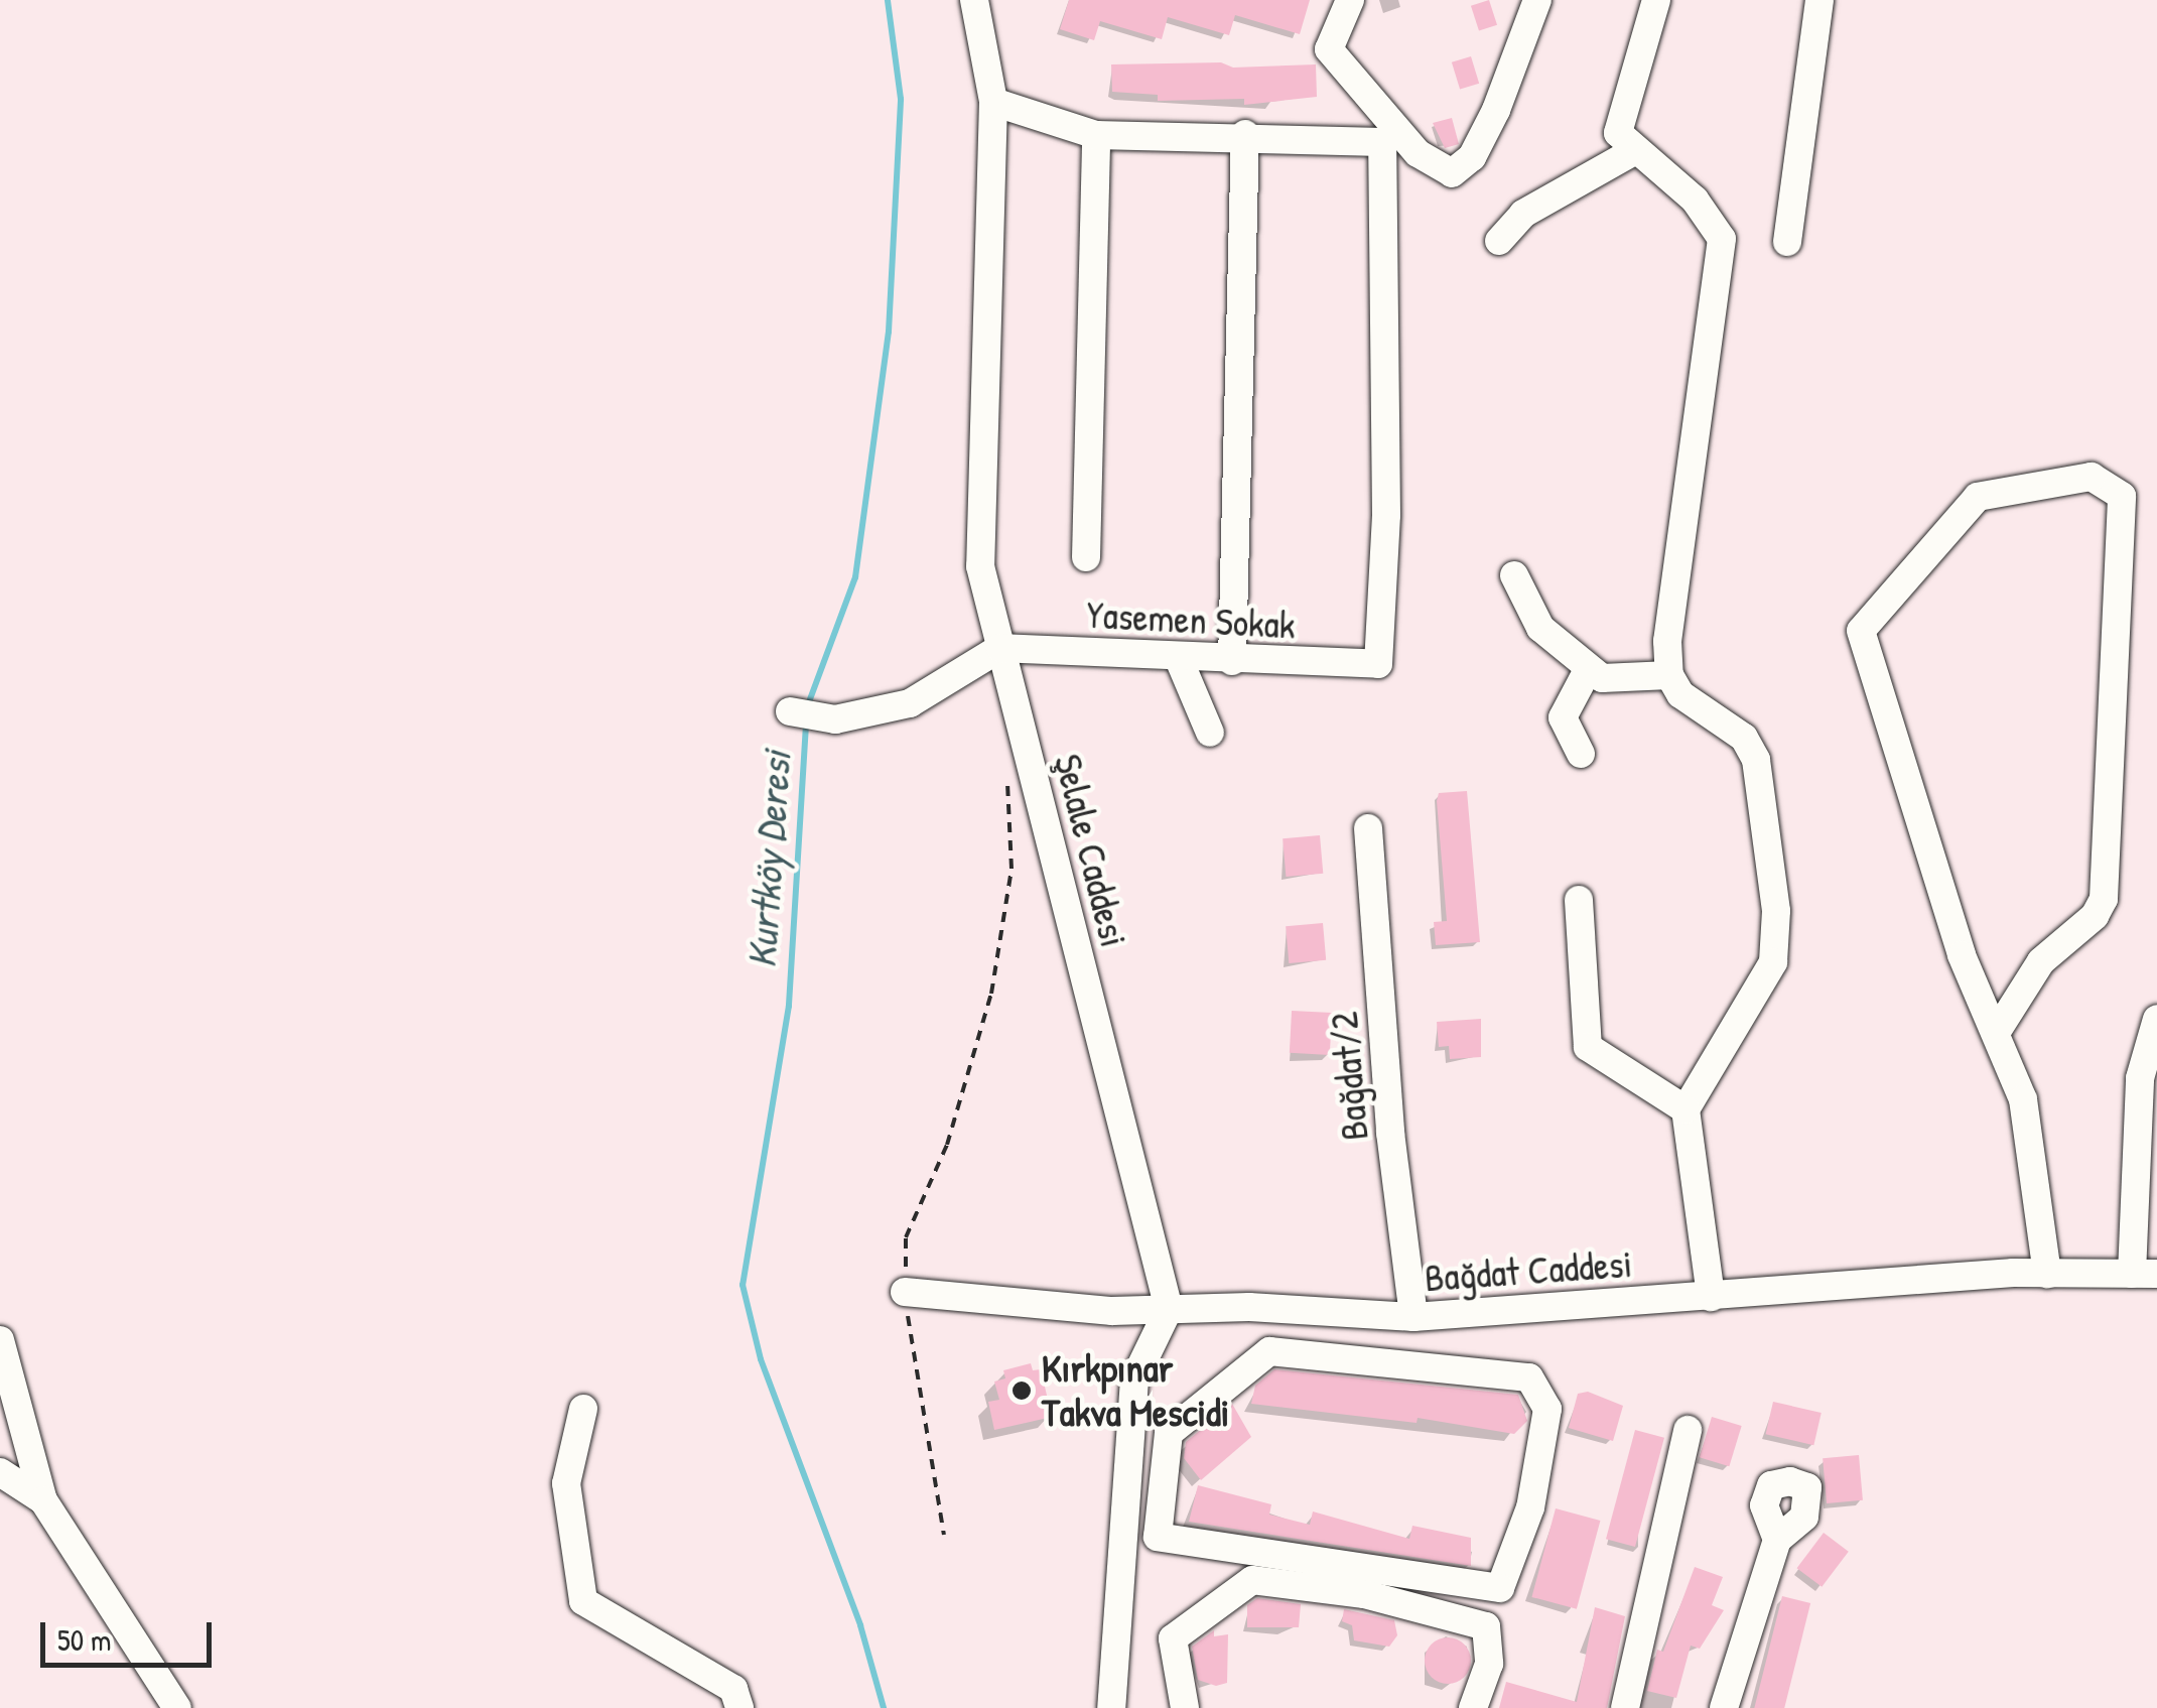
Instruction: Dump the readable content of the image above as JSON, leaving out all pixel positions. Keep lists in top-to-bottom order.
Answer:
{
  "streets": {
    "street": [
      "Yasemen Sokak",
      "Şelale Caddesi",
      "Bağdat/2",
      "Bağdat Caddesi"
    ]
  },
  "crossings": [
    ["Yasemen Sokak", "Şelale Caddesi"],
    ["Şelale Caddesi", "Bağdat Caddesi"],
    ["Bağdat/2", "Bağdat Caddesi"]
  ],
  "water": ["Kurtköy Deresi"],
  "places": ["Kırkpınar Takva Mescidi"],
  "scale_bar": "50 m"
}
